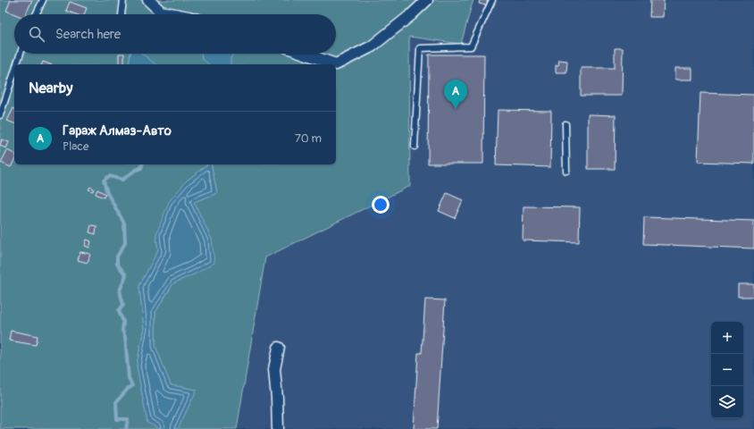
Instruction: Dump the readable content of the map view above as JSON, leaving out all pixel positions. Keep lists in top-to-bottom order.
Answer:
{
  "page": {
    "search": "Search here",
    "heading": "Nearby",
    "pins": "A",
    "list": [
      {
        "mark": "A",
        "name": "Гараж Алмаз-Авто",
        "note": "Place",
        "value": "70 m"
      }
    ],
    "map_buttons": ["+", "−"]
  }
}
